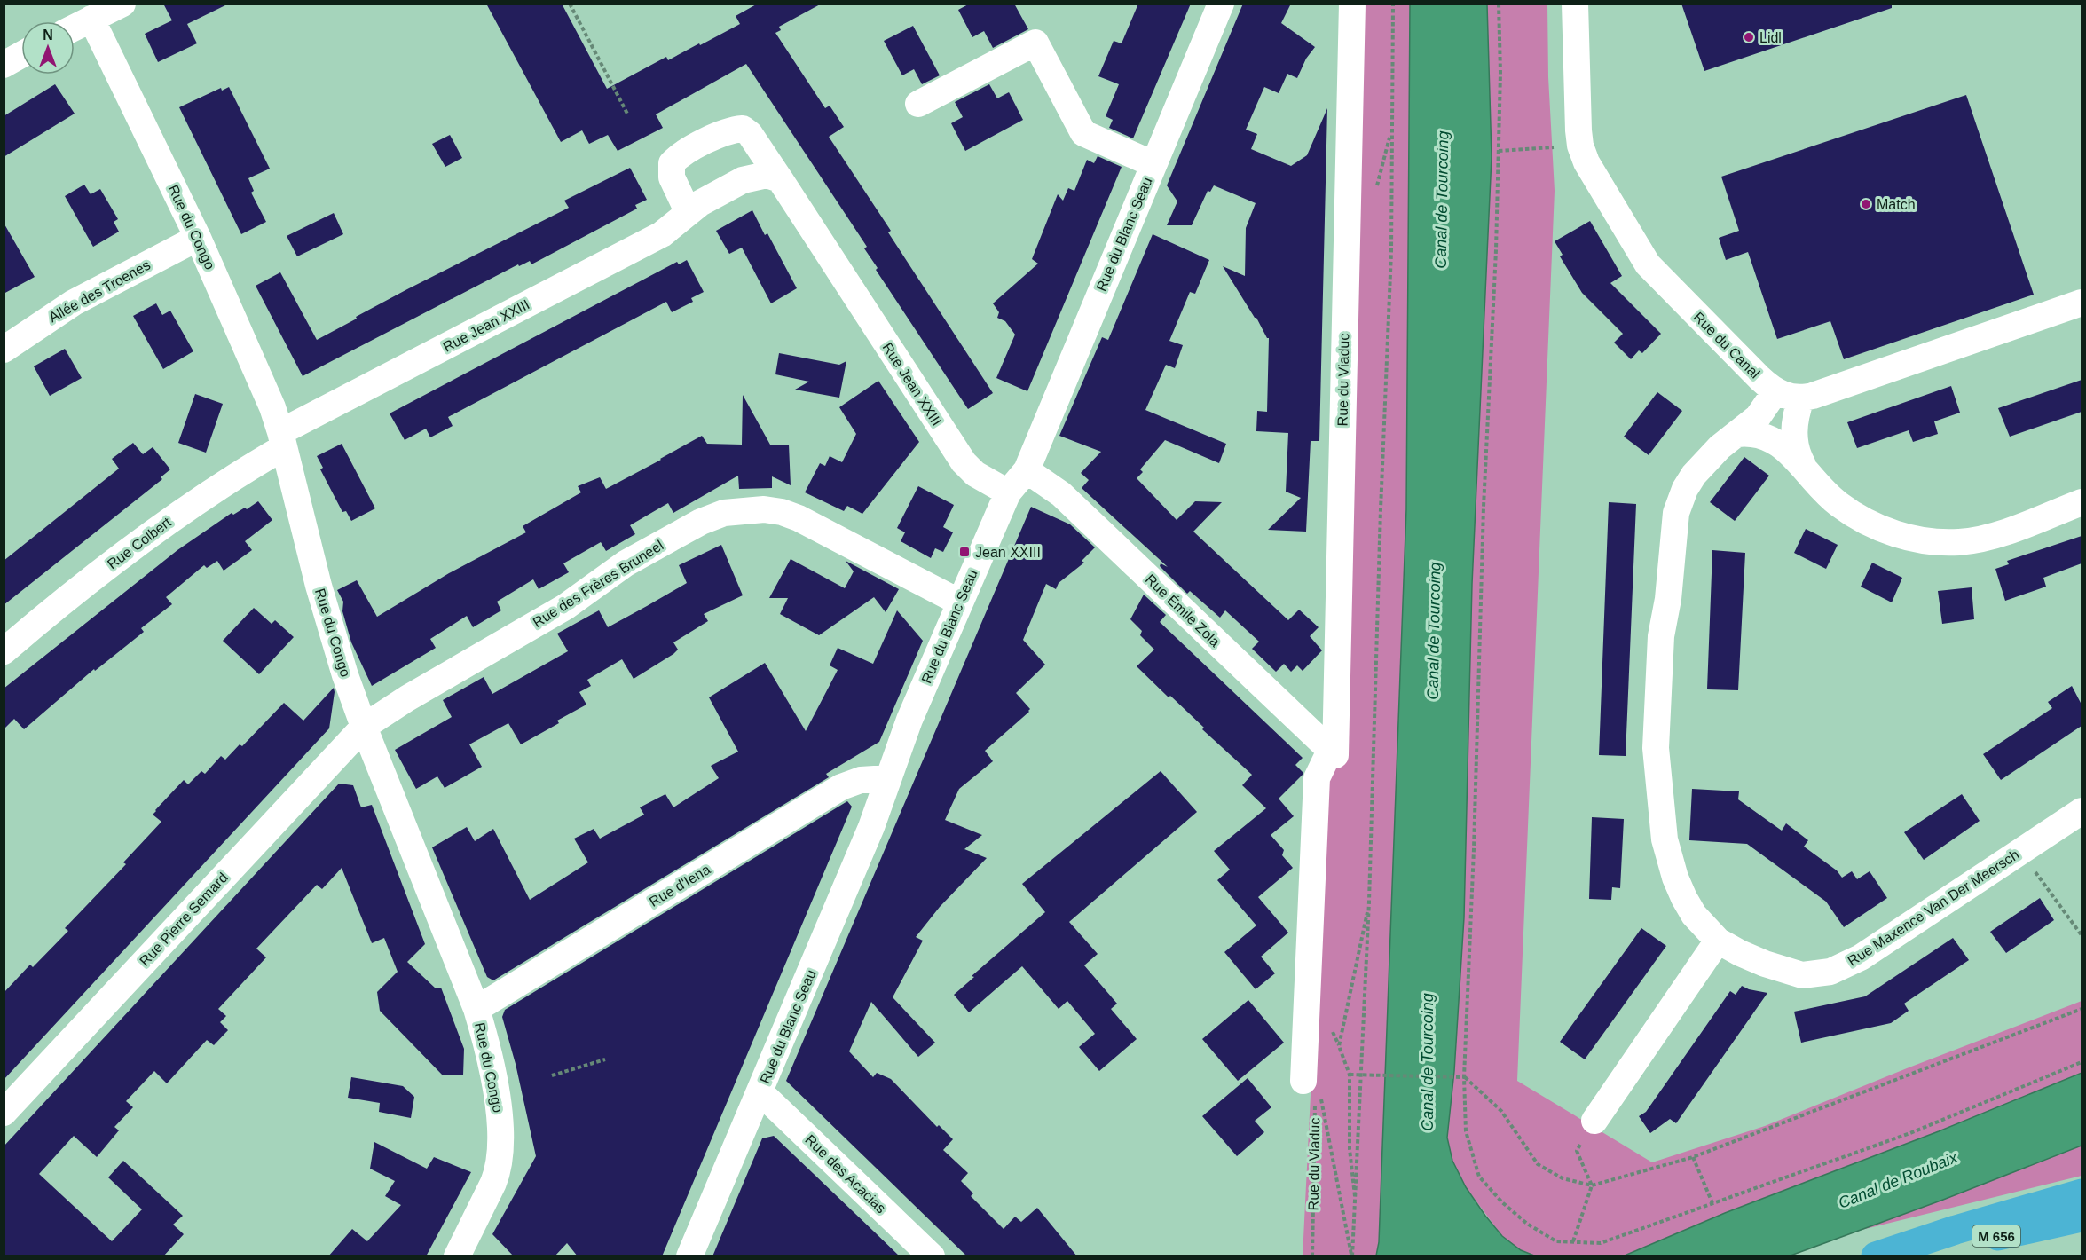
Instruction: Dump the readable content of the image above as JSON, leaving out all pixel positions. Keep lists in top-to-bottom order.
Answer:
{
  "streets": {
    "highway": ["M 656"],
    "street": [
      "Rue du Congo",
      "Rue du Blanc Seau",
      "Allée des Troenes",
      "Rue Jean XXIII",
      "Rue du Canal",
      "Rue du Viaduc",
      "Rue Colbert",
      "Rue des Frères Bruneel",
      "Rue Émile Zola",
      "Rue d'Iena",
      "Rue Maxence Van Der Meersch",
      "Rue Pierre Semard",
      "Rue des Acacias"
    ]
  },
  "crossings": [
    ["Rue du Congo", "Allée des Troenes"],
    ["Rue du Congo", "Rue Jean XXIII"],
    ["Rue du Congo", "Rue Colbert"],
    ["Rue du Congo", "Rue des Frères Bruneel"],
    ["Rue du Congo", "Rue d'Iena"],
    ["Rue du Congo", "Rue Pierre Semard"],
    ["Rue du Blanc Seau", "Rue Jean XXIII"],
    ["Rue du Blanc Seau", "Rue des Frères Bruneel"],
    ["Rue du Blanc Seau", "Rue Émile Zola"],
    ["Rue du Blanc Seau", "Rue d'Iena"],
    ["Rue du Blanc Seau", "Rue des Acacias"],
    ["Rue Jean XXIII", "Rue Colbert"],
    ["Rue du Canal", "Rue Maxence Van Der Meersch"],
    ["Rue du Viaduc", "Rue Émile Zola"],
    ["Rue des Frères Bruneel", "Rue Pierre Semard"]
  ],
  "water": ["Canal de Tourcoing", "Canal de Roubaix"],
  "places": {
    "other": ["Lidl", "Match"],
    "transit": ["Jean XXIII"]
  },
  "north": "top"
}
